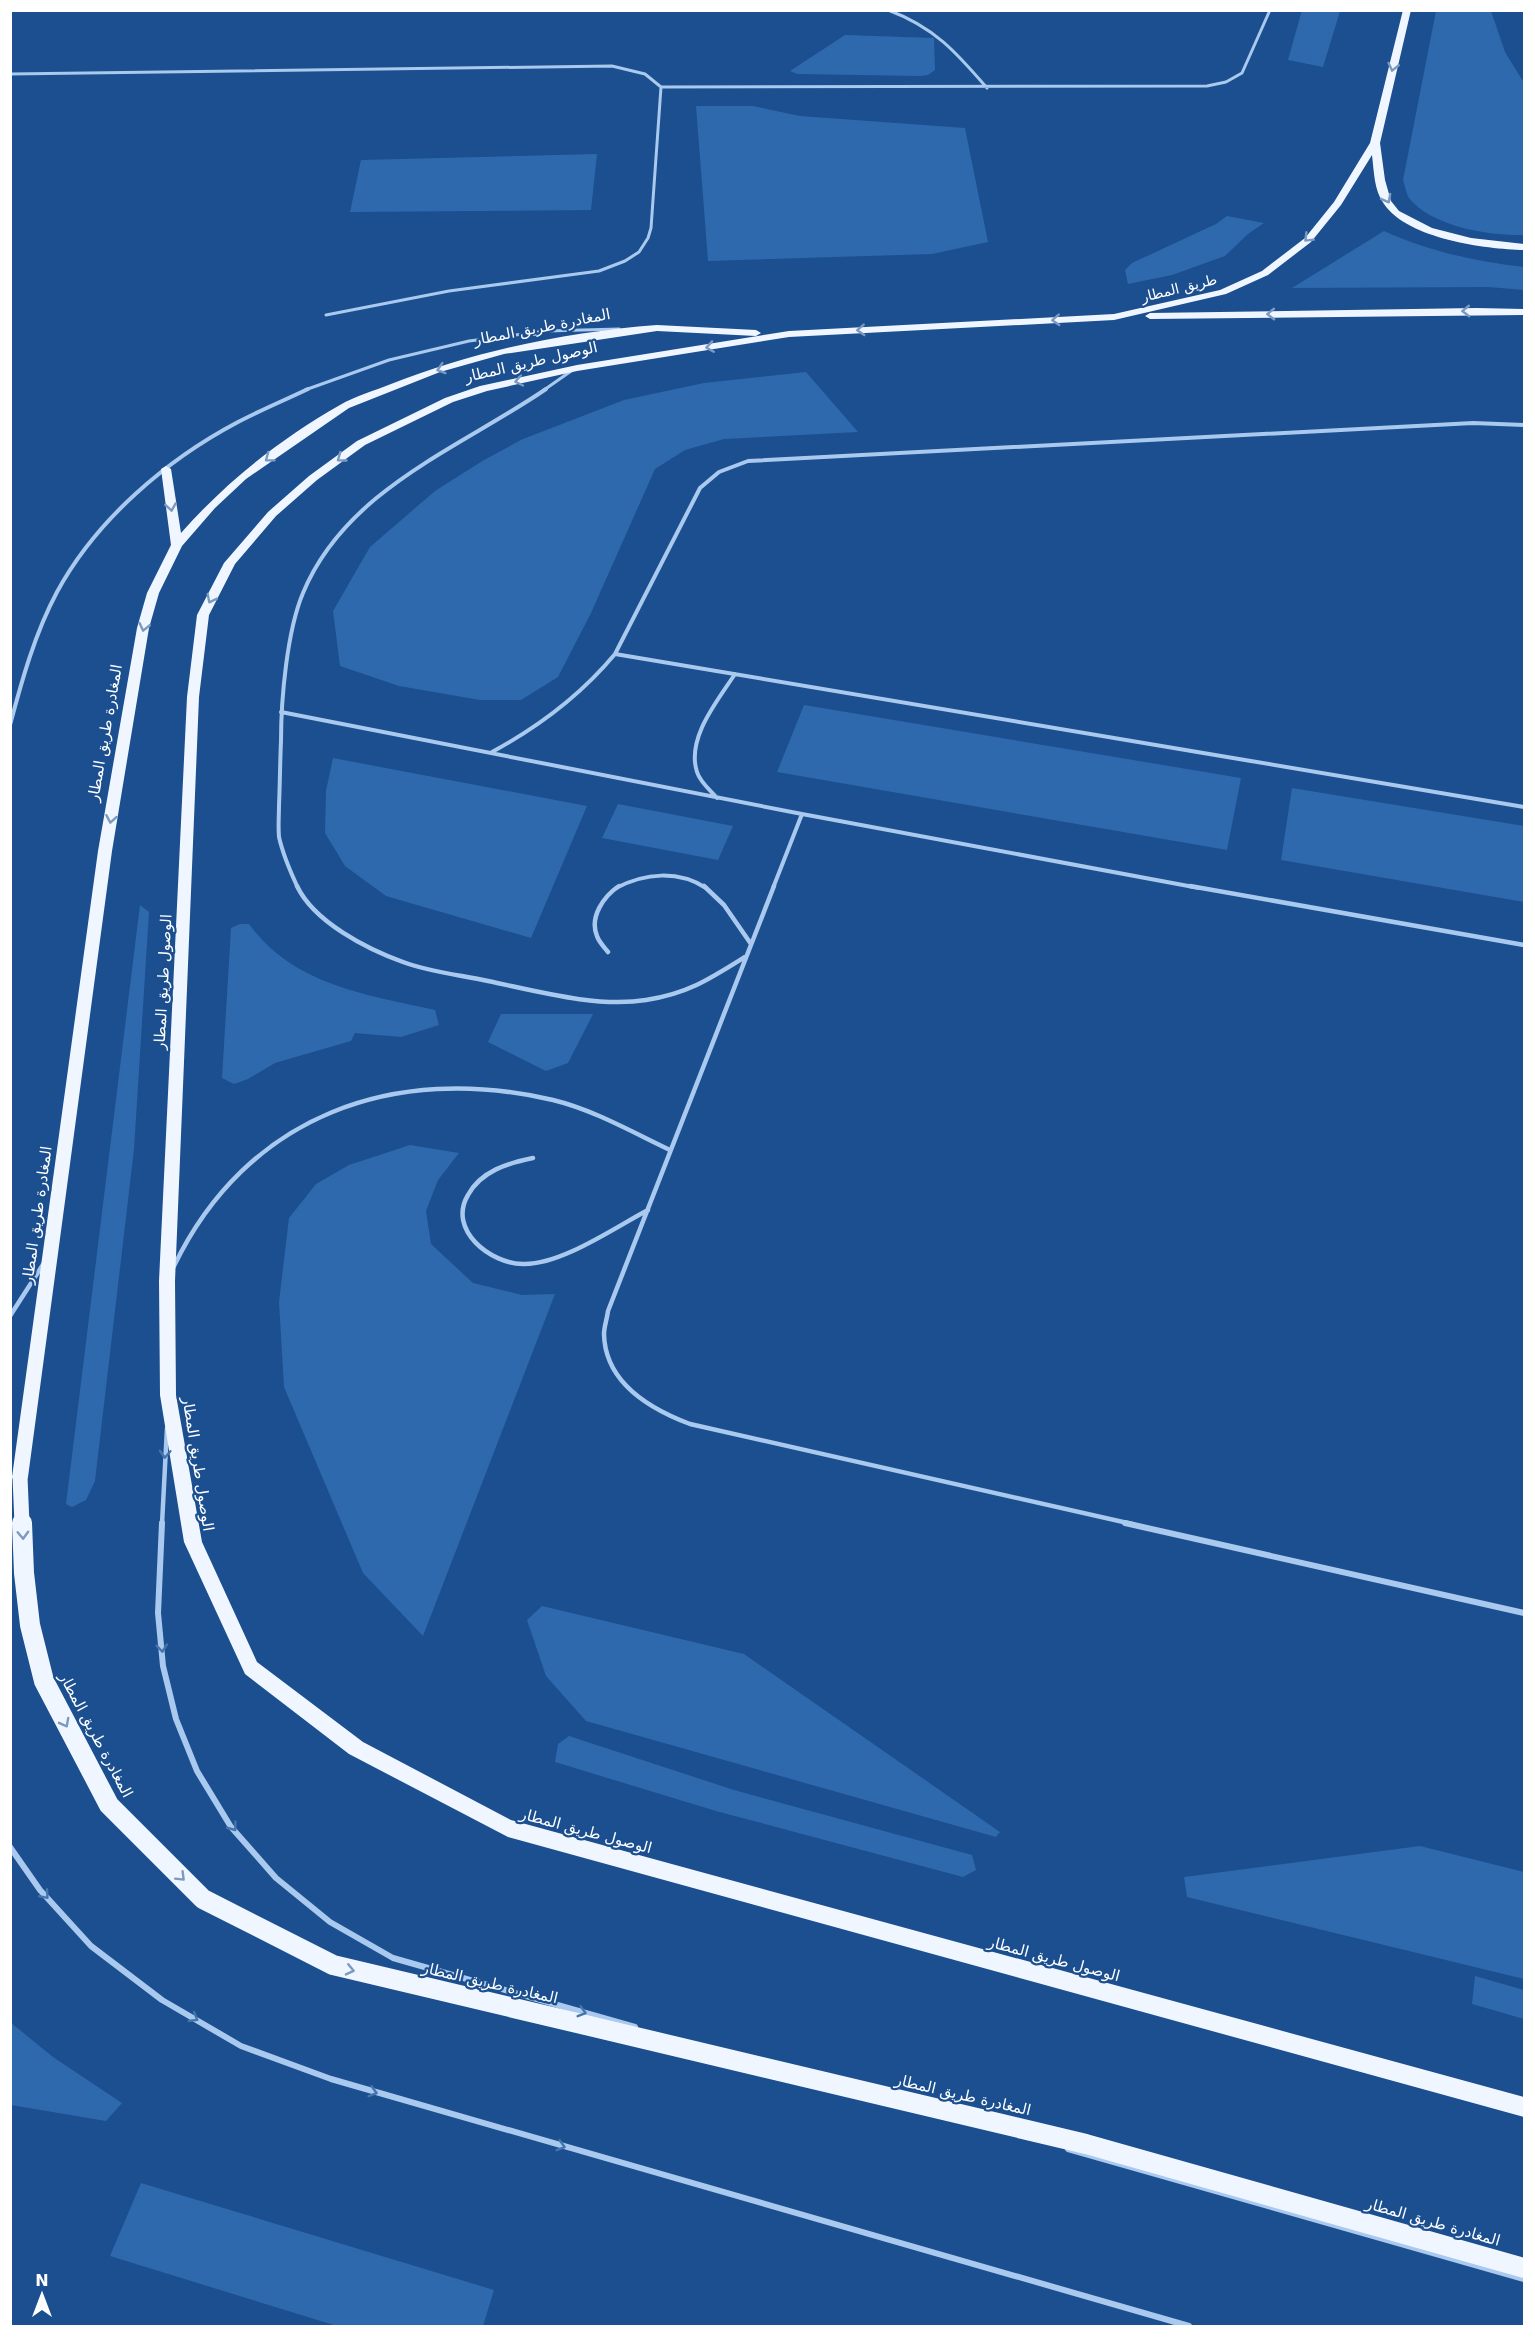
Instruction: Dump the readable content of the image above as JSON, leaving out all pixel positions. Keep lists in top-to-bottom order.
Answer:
{
  "streets": {
    "main road": ["طريق المطار", "المغادرة طريق المطار", "الوصول طريق المطار"]
  },
  "crossings": [
    ["طريق المطار", "المغادرة طريق المطار"],
    ["طريق المطار", "الوصول طريق المطار"],
    ["المغادرة طريق المطار", "الوصول طريق المطار"]
  ],
  "one_way": ["طريق المطار", "الوصول طريق المطار"],
  "north": "top"
}
